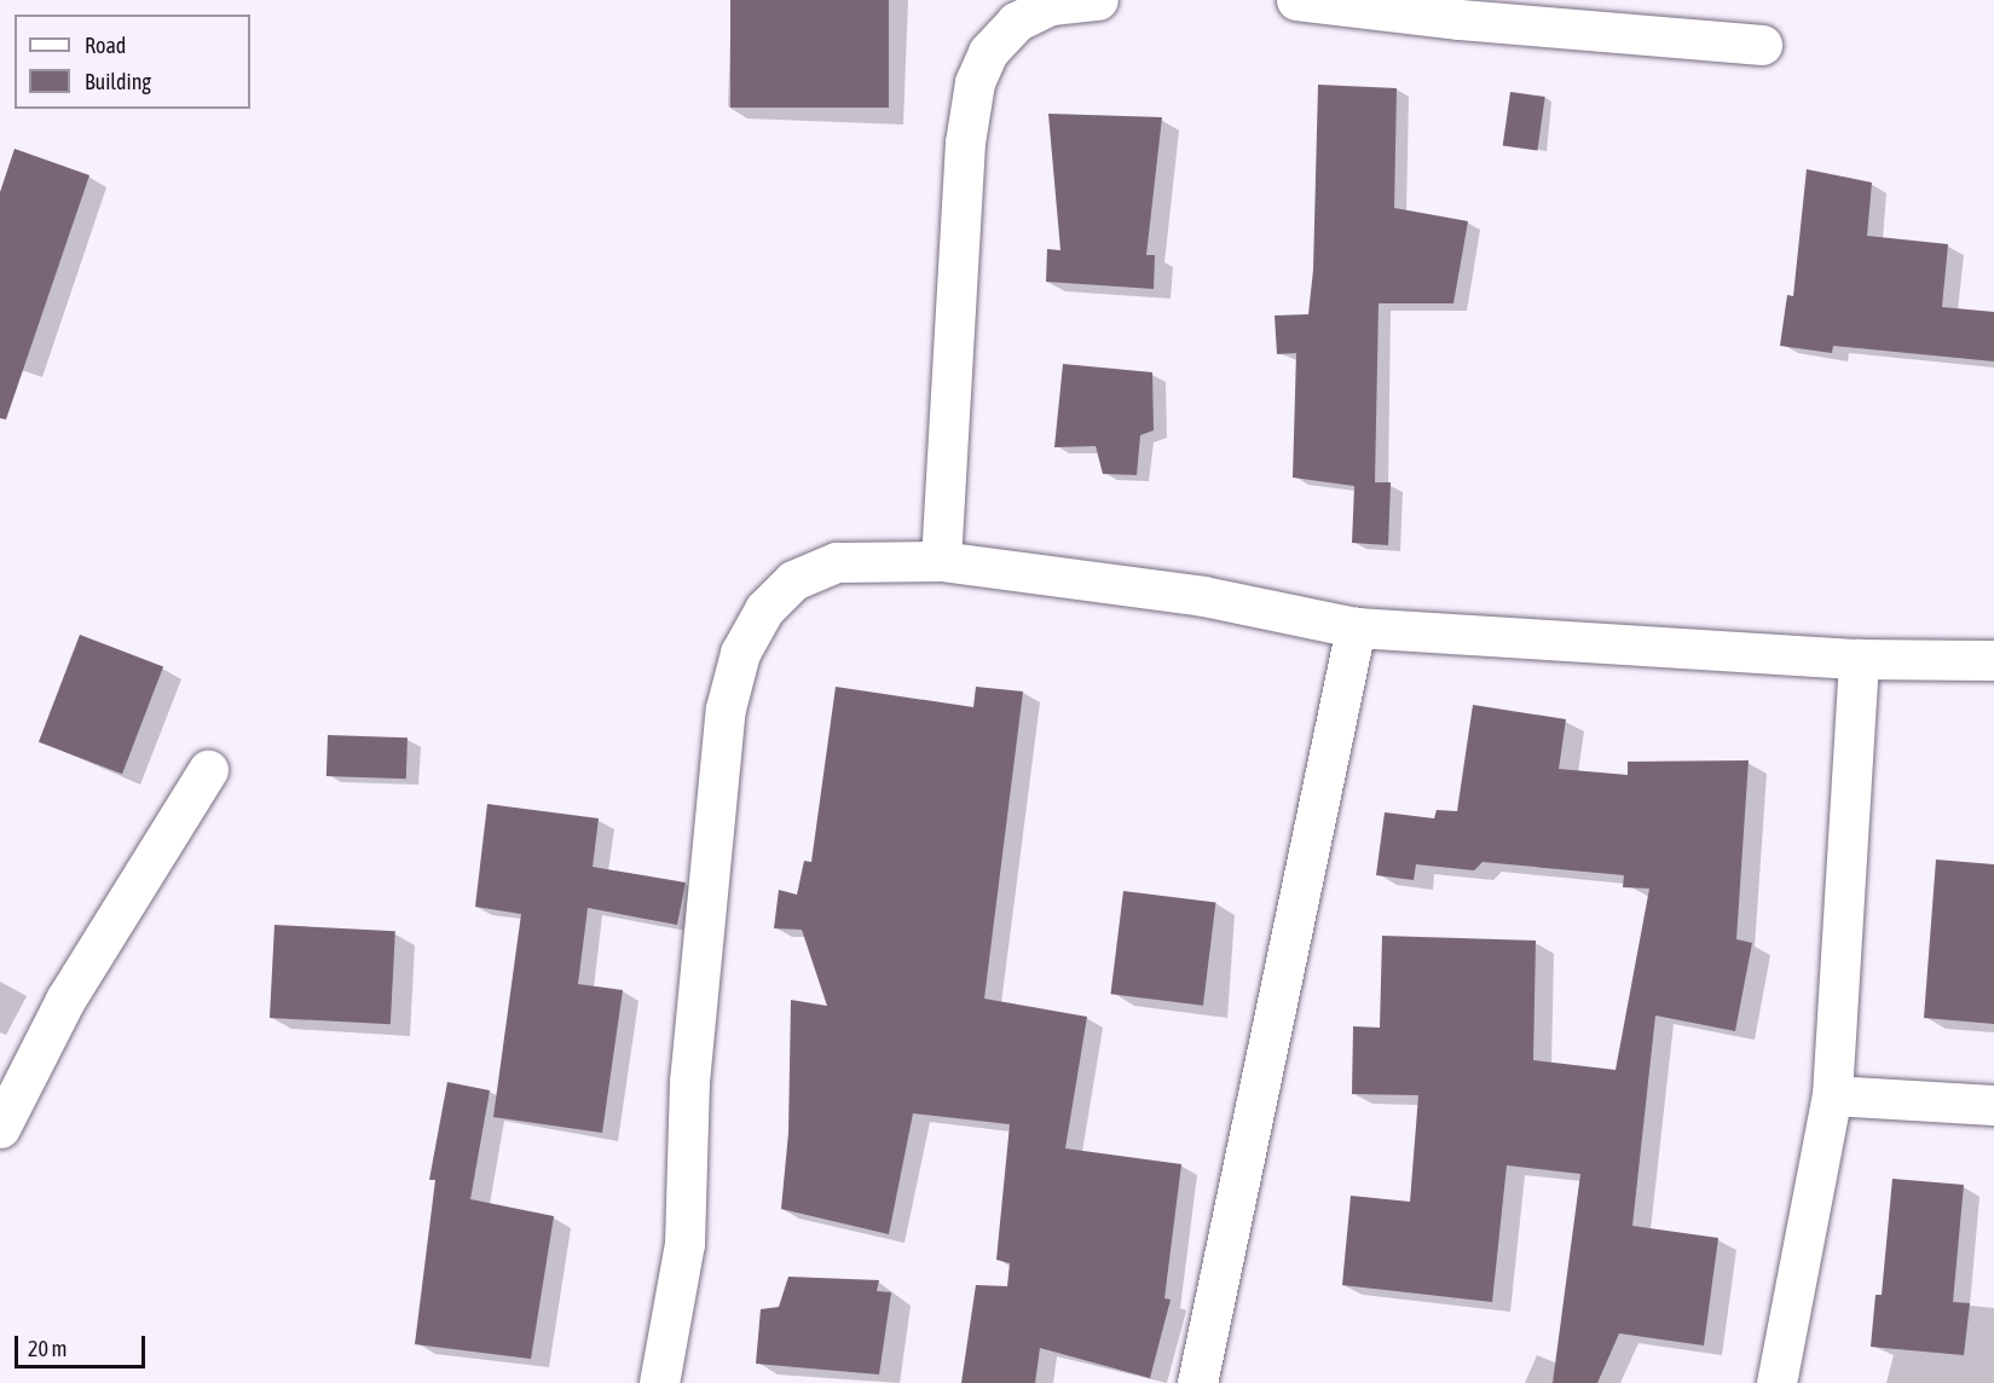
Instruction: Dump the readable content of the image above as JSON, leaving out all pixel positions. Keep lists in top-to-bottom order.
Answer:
{
  "legend": ["Road", "Building"],
  "scale_bar": "20 m"
}
